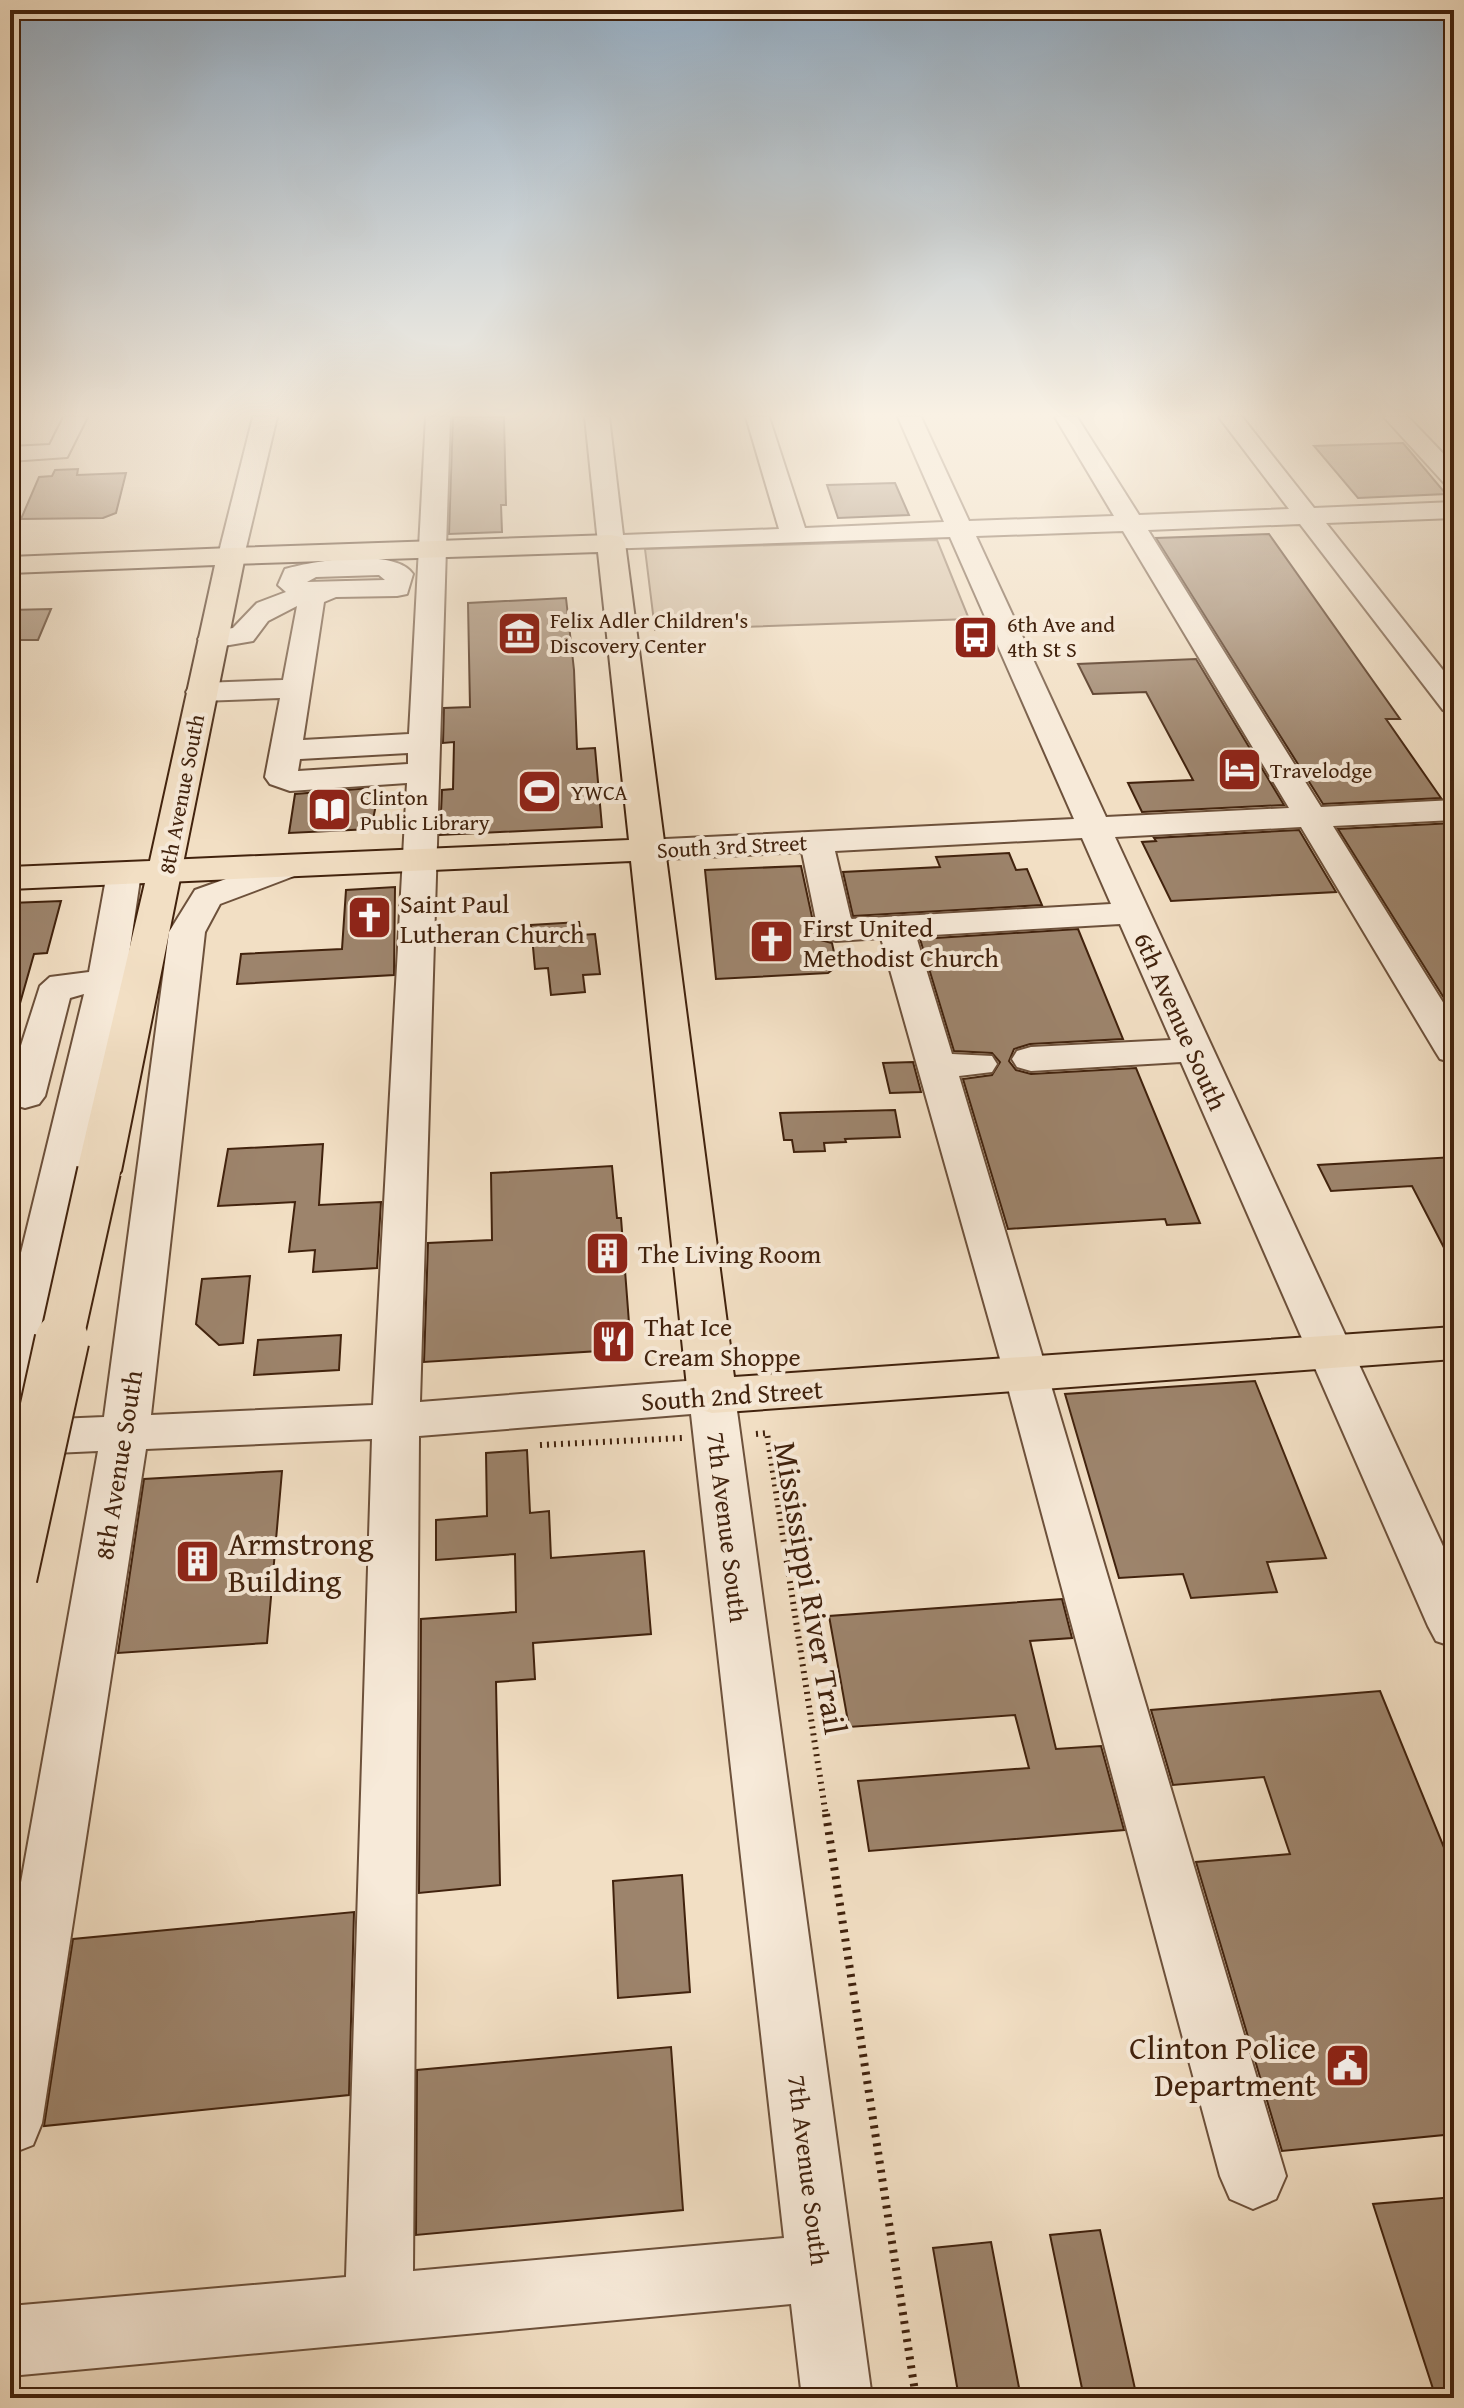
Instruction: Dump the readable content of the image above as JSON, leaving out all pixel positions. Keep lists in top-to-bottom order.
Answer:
{
  "streets": {
    "main road": [
      "8th Avenue South",
      "South 3rd Street",
      "South 2nd Street",
      "7th Avenue South"
    ],
    "street": ["6th Avenue South"],
    "path": ["Mississippi River Trail"]
  },
  "crossings": [
    ["8th Avenue South", "South 3rd Street"],
    ["8th Avenue South", "South 2nd Street"],
    ["South 3rd Street", "6th Avenue South"],
    ["South 3rd Street", "7th Avenue South"],
    ["6th Avenue South", "South 2nd Street"],
    ["South 2nd Street", "7th Avenue South"],
    ["South 2nd Street", "Mississippi River Trail"],
    ["7th Avenue South", "Mississippi River Trail"]
  ],
  "places": {
    "museum": ["Felix Adler Children's Discovery Center"],
    "bus stop": ["6th Ave and 4th St S"],
    "hotel": ["Travelodge"],
    "sports": ["YWCA"],
    "library": ["Clinton Public Library"],
    "church": ["Saint Paul Lutheran Church", "First United Methodist Church"],
    "building": ["The Living Room", "Armstrong Building"],
    "restaurant": ["That Ice Cream Shoppe"],
    "public building": ["Clinton Police Department"]
  }
}
